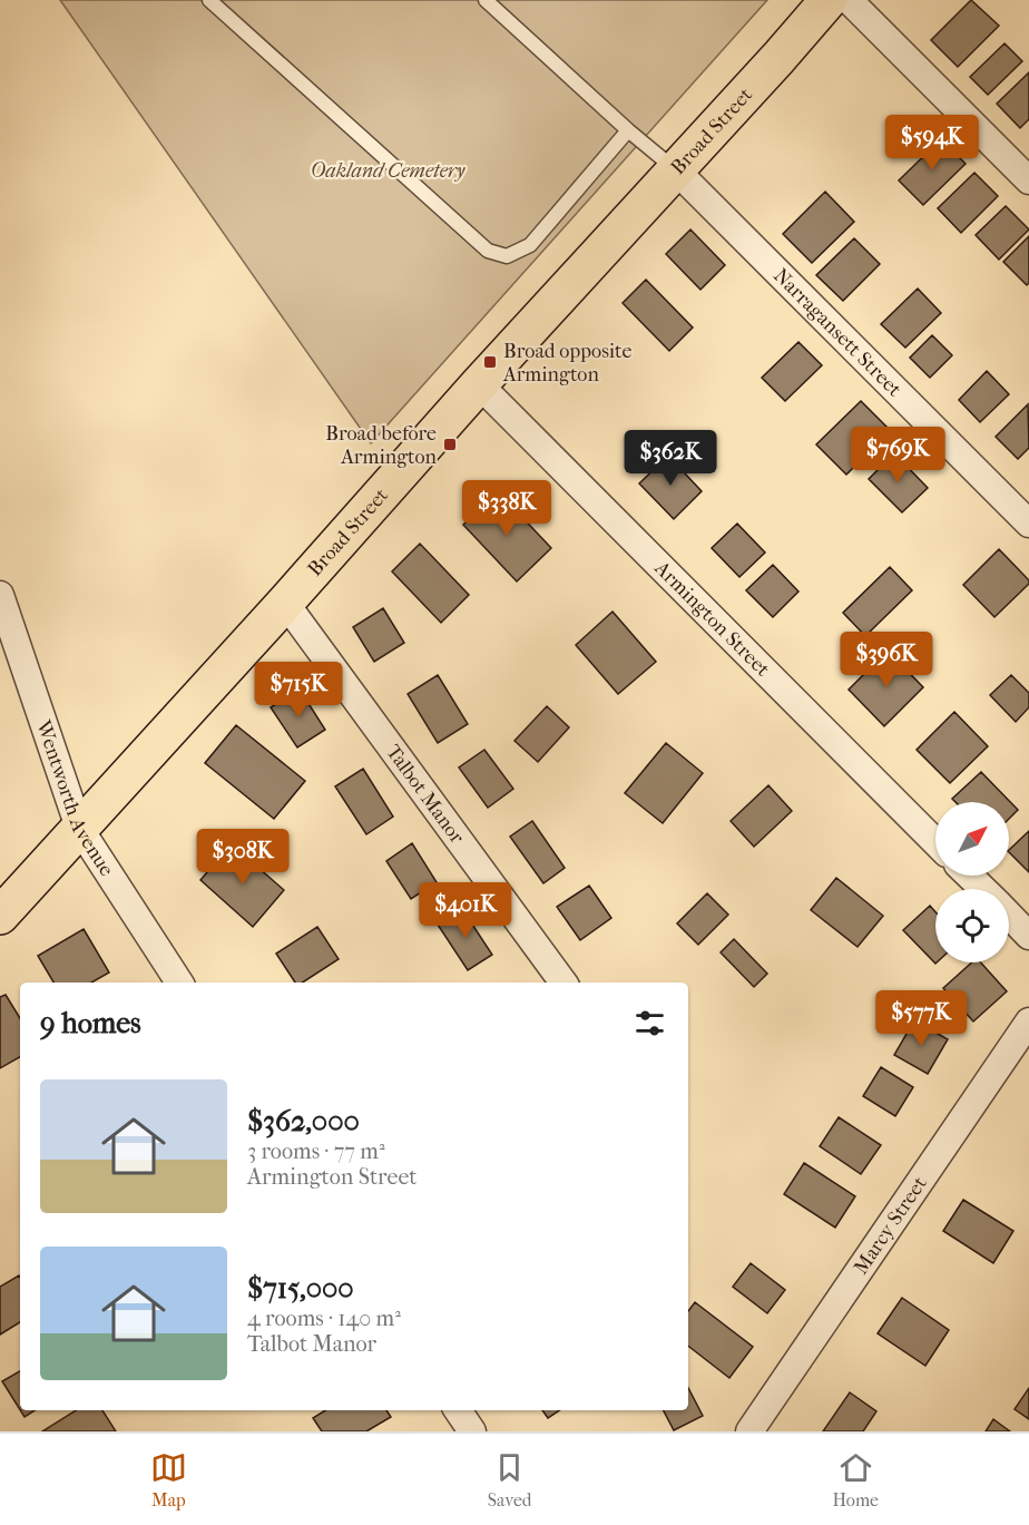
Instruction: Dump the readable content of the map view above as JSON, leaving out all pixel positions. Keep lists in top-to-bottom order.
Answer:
{
  "streets": {
    "main road": ["Broad Street"],
    "street": [
      "Narragansett Street",
      "Armington Street",
      "Talbot Manor",
      "Wentworth Avenue",
      "Marcy Street"
    ]
  },
  "crossings": [
    ["Broad Street", "Narragansett Street"],
    ["Broad Street", "Armington Street"],
    ["Broad Street", "Talbot Manor"],
    ["Broad Street", "Wentworth Avenue"]
  ],
  "parks": ["Oakland Cemetery"],
  "places": {
    "transit": ["Broad opposite Armington", "Broad before Armington"]
  },
  "north": "top right",
  "page": {
    "price": [
      "$594K",
      "$769K",
      "$362K",
      "$338K",
      "$396K",
      "$715K",
      "$308K",
      "$401K",
      "$577K"
    ],
    "heading": "9 homes",
    "list": [
      {
        "name": "$362,000",
        "note": "3 rooms · 77 m² · Armington Street"
      },
      {
        "name": "$715,000",
        "note": "4 rooms · 140 m² · Talbot Manor"
      }
    ],
    "tabs": ["Map", "Saved", "Home"]
  }
}
